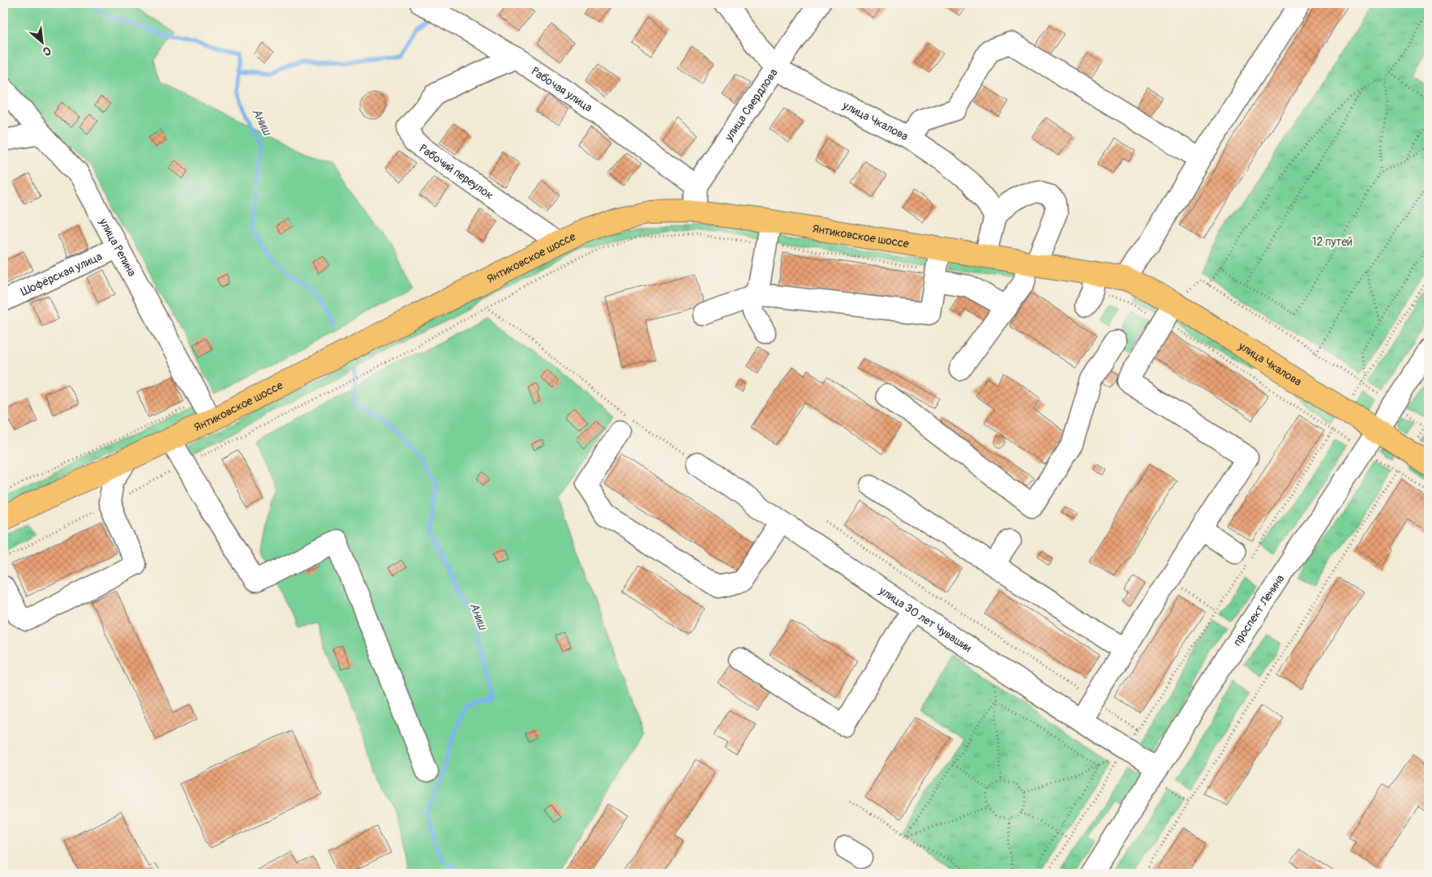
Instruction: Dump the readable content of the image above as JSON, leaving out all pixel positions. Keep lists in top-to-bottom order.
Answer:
{
  "streets": {
    "main road": ["улица Чкалова", "Янтиковское шоссе"],
    "street": [
      "Рабочая улица",
      "улица Свердлова",
      "Рабочий переулок",
      "улица Репина",
      "Шофёрская улица",
      "проспект Ленина",
      "улица 30 лет Чувашии"
    ]
  },
  "crossings": [
    ["Рабочая улица", "улица Свердлова"],
    ["Рабочая улица", "Рабочий переулок"],
    ["улица Свердлова", "улица Чкалова"],
    ["улица Чкалова", "Янтиковское шоссе"],
    ["улица Чкалова", "проспект Ленина"],
    ["Рабочий переулок", "Янтиковское шоссе"],
    ["Янтиковское шоссе", "улица Репина"],
    ["улица Репина", "Шофёрская улица"],
    ["проспект Ленина", "улица 30 лет Чувашии"]
  ],
  "water": ["Аниш"],
  "parks": ["12 путей"],
  "north": "bottom right"
}
